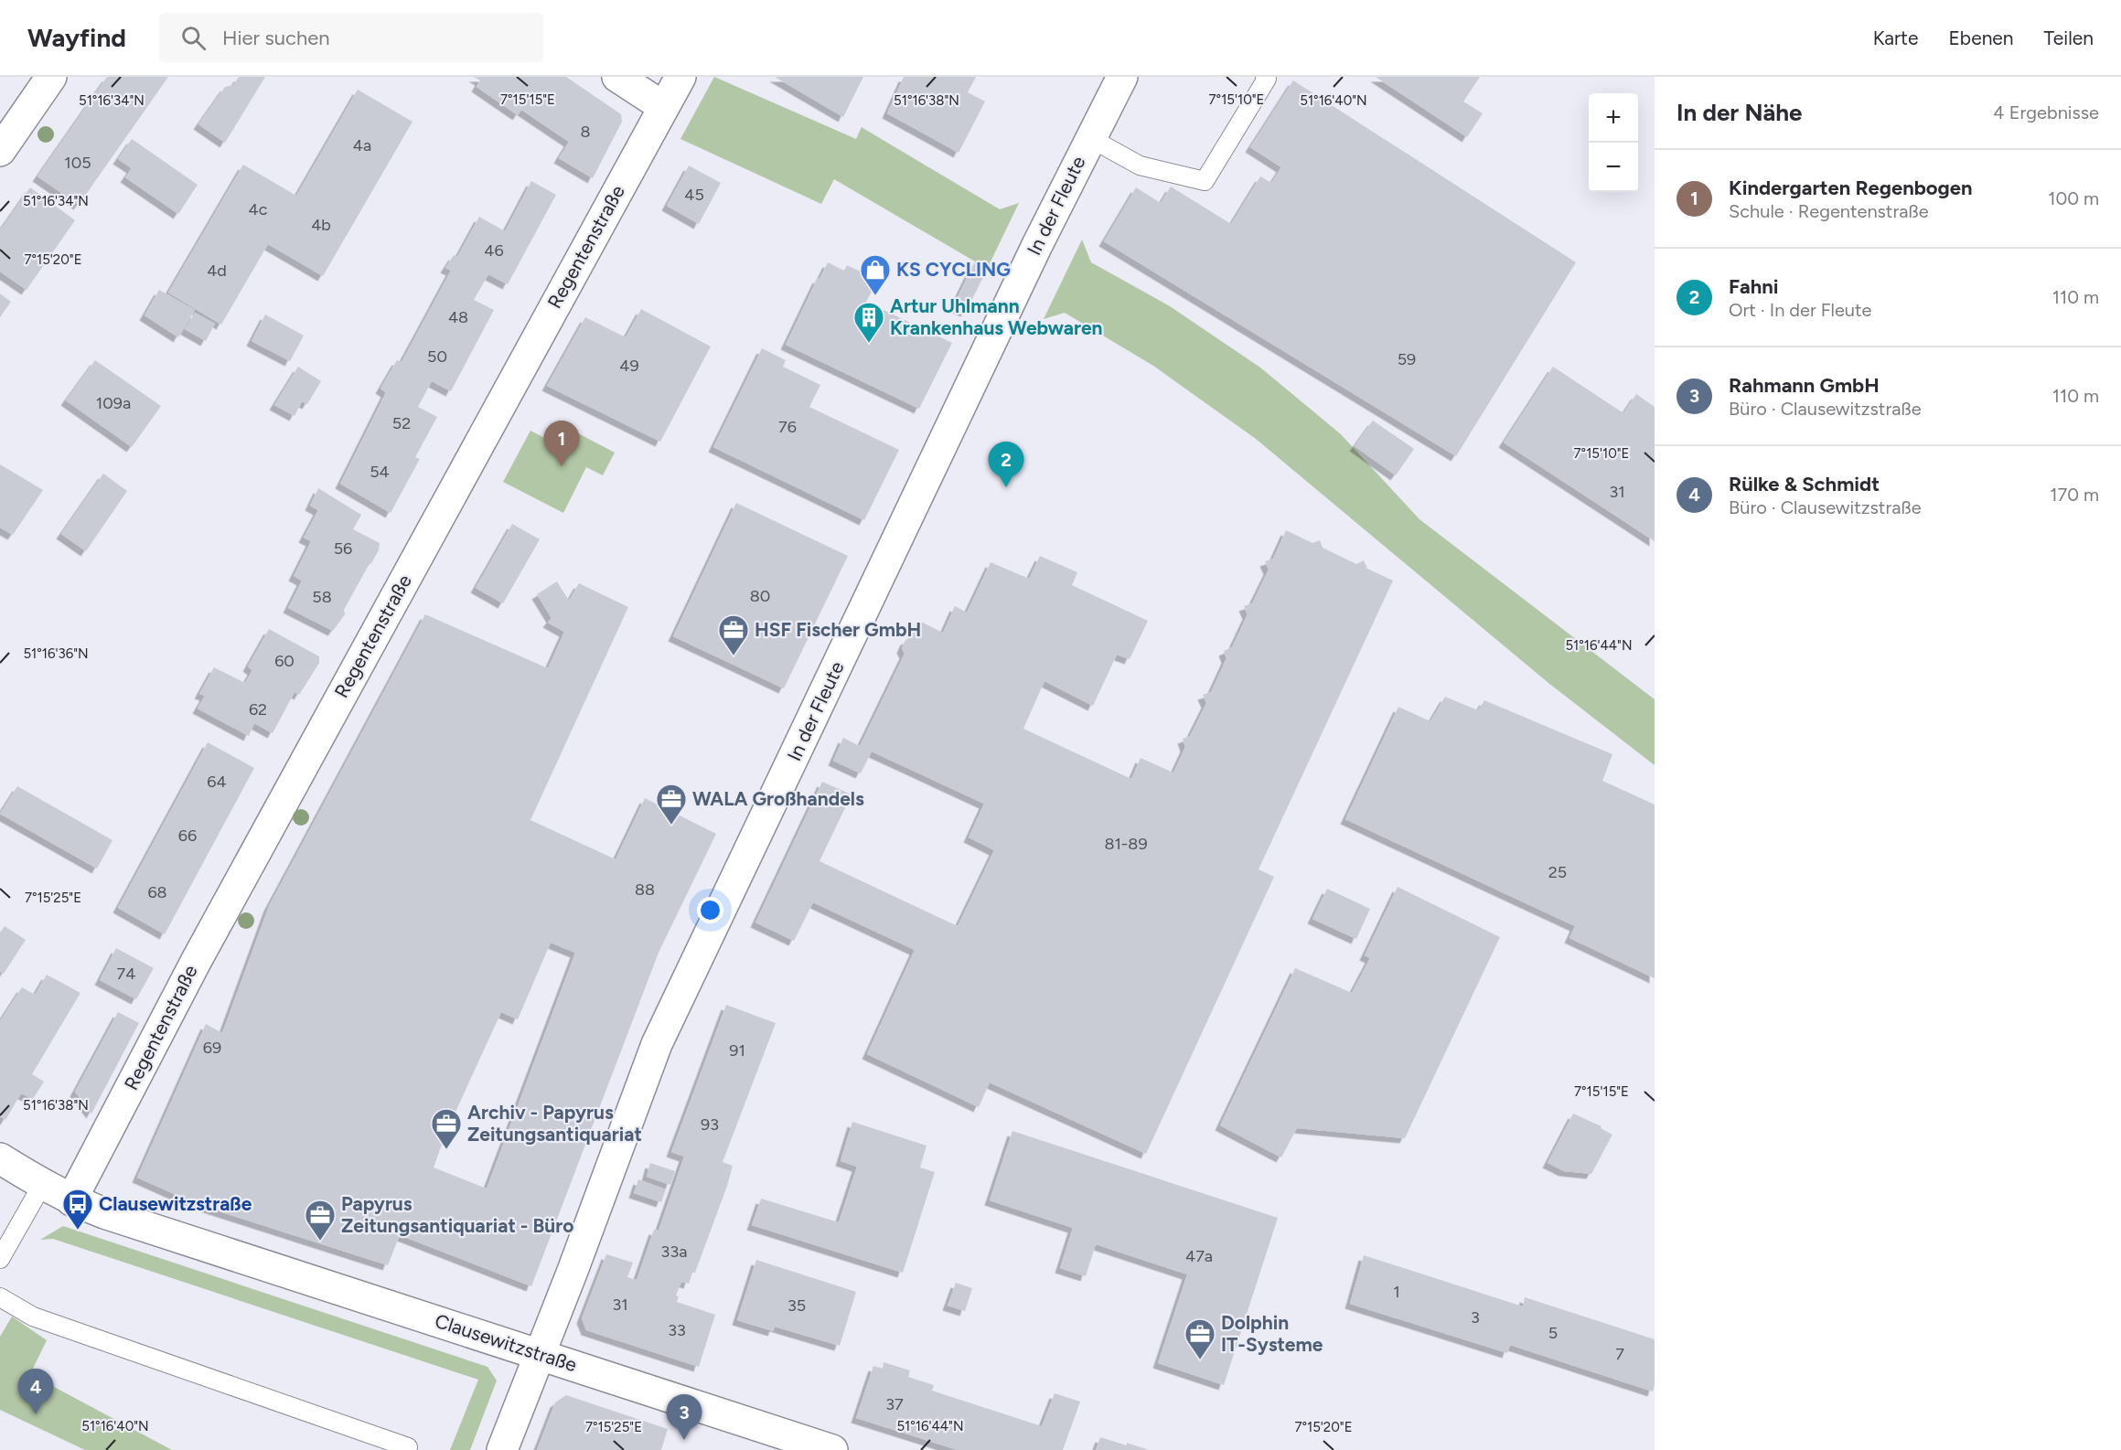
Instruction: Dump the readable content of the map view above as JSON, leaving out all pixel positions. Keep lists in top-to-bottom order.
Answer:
{
  "streets": {
    "street": ["In der Fleute", "Regentenstraße", "Clausewitzstraße"]
  },
  "crossings": [
    ["In der Fleute", "Clausewitzstraße"],
    ["Regentenstraße", "Clausewitzstraße"]
  ],
  "places": {
    "shop": ["KS CYCLING"],
    "building": ["Artur Uhlmann Krankenhaus Webwaren"],
    "office": [
      "HSF Fischer GmbH",
      "WALA Großhandels",
      "Archiv - Papyrus Zeitungsantiquariat",
      "Papyrus Zeitungsantiquariat - Büro",
      "Dolphin IT-Systeme"
    ],
    "bus stop": ["Clausewitzstraße"]
  },
  "house_numbers": [
    "8",
    "4a",
    "105",
    "45",
    "4c",
    "4b",
    "46",
    "4d",
    "48",
    "50",
    "59",
    "49",
    "109a",
    "52",
    "76",
    "54",
    "31",
    "56",
    "80",
    "58",
    "60",
    "62",
    "64",
    "66",
    "81-89",
    "25",
    "88",
    "68",
    "74",
    "69",
    "91",
    "93",
    "33a",
    "47a",
    "1",
    "31",
    "35",
    "3",
    "33",
    "5",
    "7",
    "37"
  ],
  "page": {
    "header": "Wayfind",
    "search": "Hier suchen",
    "nav": ["Karte", "Ebenen", "Teilen"],
    "heading": ["In der Nähe", "4 Ergebnisse"],
    "map_buttons": ["+", "−"],
    "list": [
      {
        "mark": "1",
        "name": "Kindergarten Regenbogen",
        "note": "Schule · Regentenstraße",
        "value": "100 m"
      },
      {
        "mark": "2",
        "name": "Fahni",
        "note": "Ort · In der Fleute",
        "value": "110 m"
      },
      {
        "mark": "3",
        "name": "Rahmann GmbH",
        "note": "Büro · Clausewitzstraße",
        "value": "110 m"
      },
      {
        "mark": "4",
        "name": "Rülke & Schmidt",
        "note": "Büro · Clausewitzstraße",
        "value": "170 m"
      }
    ],
    "pins": [
      "1",
      "2",
      "4",
      "3"
    ]
  },
  "coordinates": [
    "7°15'15\"E",
    "7°15'10\"E",
    "51°16'34\"N",
    "51°16'38\"N",
    "51°16'40\"N",
    "7°15'20\"E",
    "51°16'44\"N",
    "51°16'36\"N",
    "7°15'25\"E"
  ]
}
